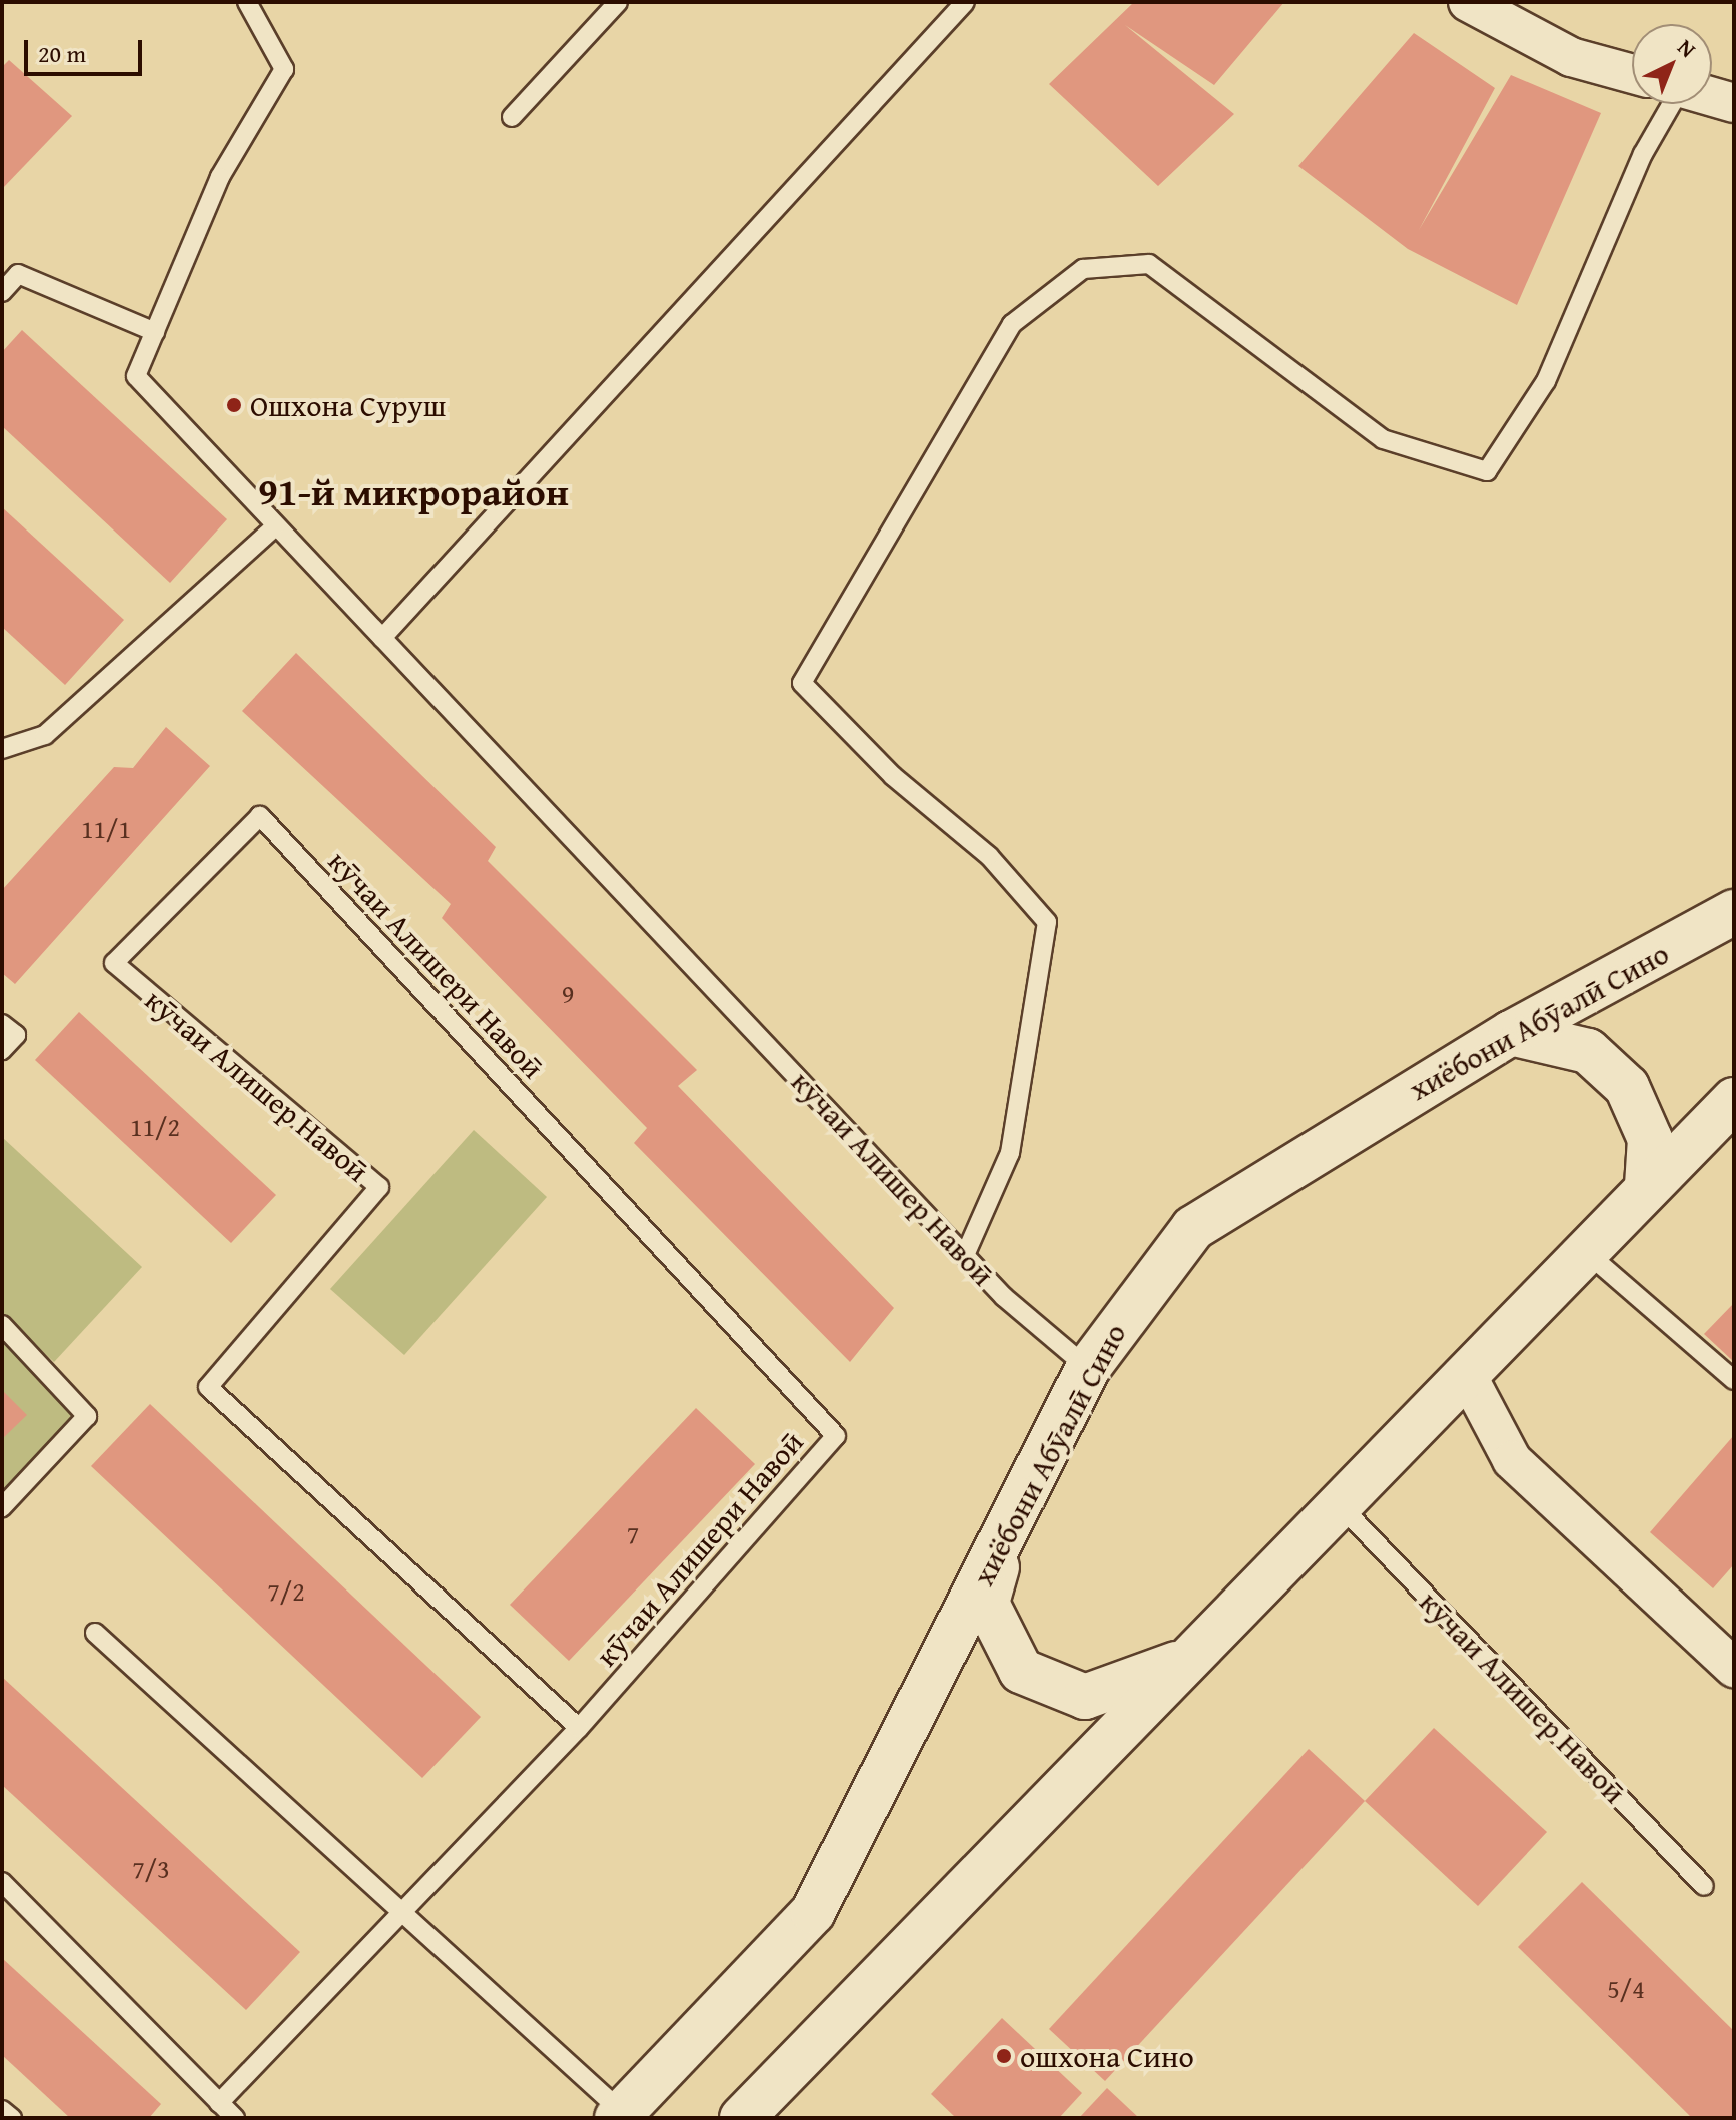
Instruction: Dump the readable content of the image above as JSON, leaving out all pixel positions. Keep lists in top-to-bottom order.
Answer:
{
  "streets": {
    "main road": ["хиёбони Абӯалӣ Сино"],
    "lane": ["кӯчаи Алишери Навоӣ", "кӯчаи Алишер Навоӣ"]
  },
  "crossings": [
    ["кӯчаи Алишери Навоӣ", "кӯчаи Алишер Навоӣ"],
    ["хиёбони Абӯалӣ Сино", "кӯчаи Алишер Навоӣ"]
  ],
  "districts": ["91-й микрорайон"],
  "places": ["Ошхона Суруш", "ошхона Сино"],
  "house_numbers": [
    "11/1",
    "9",
    "11/2",
    "7",
    "7/2",
    "7/3",
    "5/4"
  ],
  "scale_bar": "20 m",
  "north": "top right"
}
